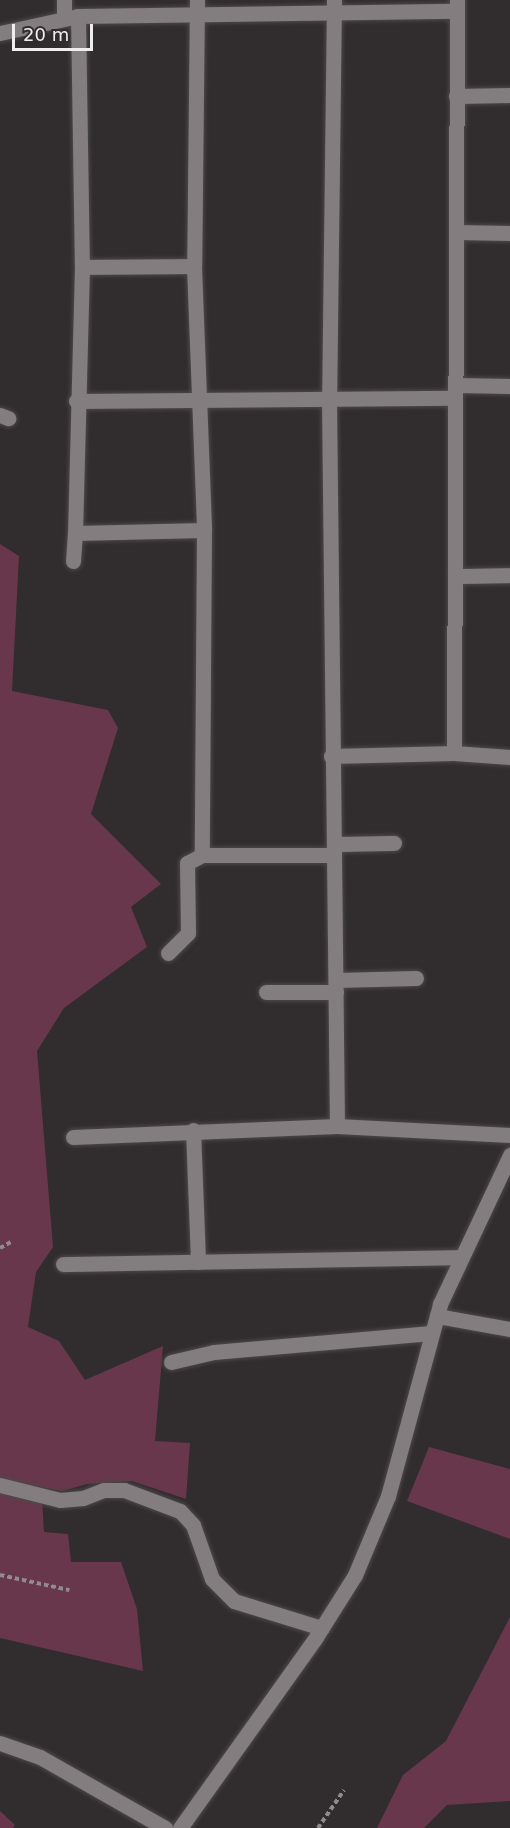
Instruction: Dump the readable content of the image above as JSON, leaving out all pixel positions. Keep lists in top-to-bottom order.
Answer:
{
  "scale_bar": "20 m"
}
